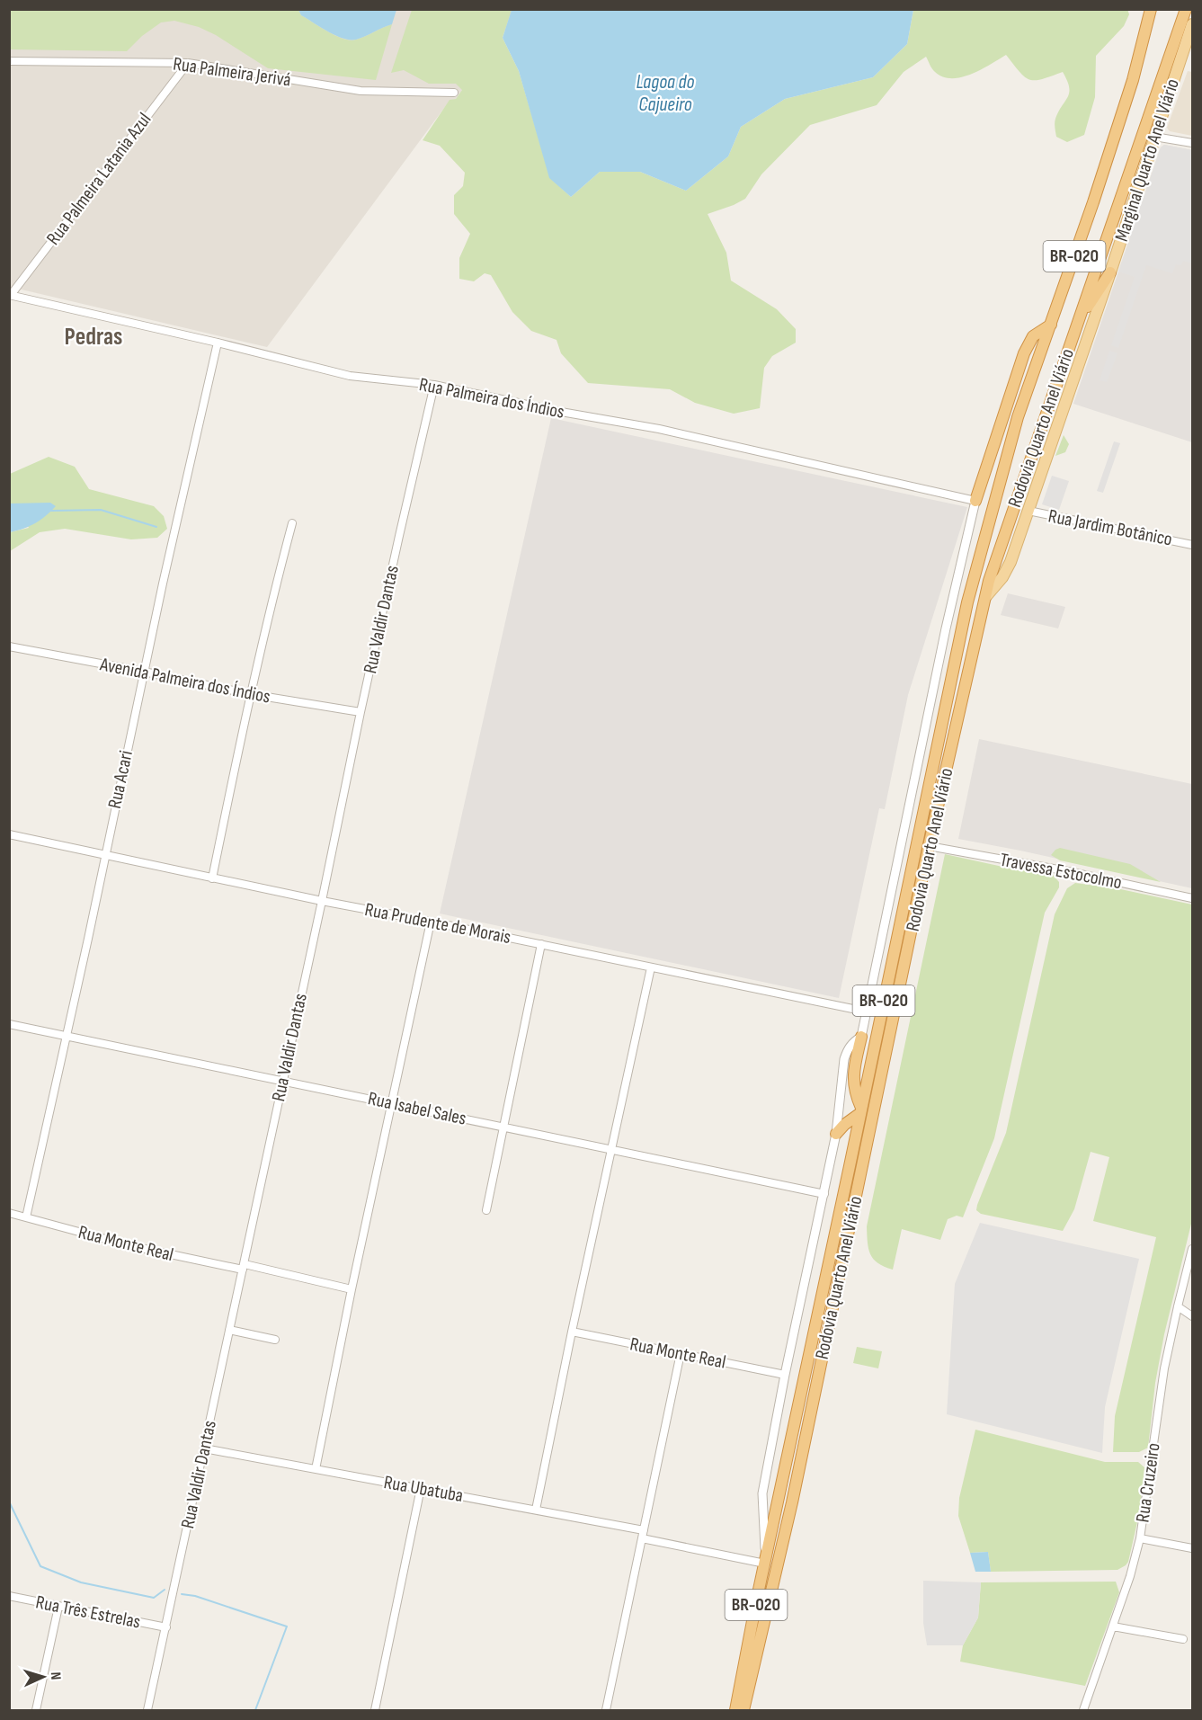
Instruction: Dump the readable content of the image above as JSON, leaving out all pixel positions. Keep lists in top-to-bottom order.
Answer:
{
  "streets": {
    "highway": ["BR-020", "Rodovia Quarto Anel Viário"],
    "main road": ["Marginal Quarto Anel Viário"],
    "street": [
      "Rua Palmeira Jerivá",
      "Rua Palmeira Latania Azul",
      "Rua Palmeira dos Índios",
      "Rua Jardim Botânico",
      "Rua Valdir Dantas",
      "Avenida Palmeira dos Índios",
      "Rua Acari",
      "Travessa Estocolmo",
      "Rua Prudente de Morais",
      "Rua Isabel Sales",
      "Rua Monte Real",
      "Rua Cruzeiro",
      "Rua Ubatuba",
      "Rua Três Estrelas"
    ]
  },
  "crossings": [
    ["Rua Palmeira Jerivá", "Rua Palmeira Latania Azul"],
    ["Marginal Quarto Anel Viário", "Rodovia Quarto Anel Viário"],
    ["Marginal Quarto Anel Viário", "Rua Jardim Botânico"],
    ["Rua Palmeira Latania Azul", "Rua Palmeira dos Índios"],
    ["Rua Palmeira dos Índios", "Rua Valdir Dantas"],
    ["Rua Palmeira dos Índios", "Rua Acari"],
    ["Rodovia Quarto Anel Viário", "Travessa Estocolmo"],
    ["Rua Valdir Dantas", "Avenida Palmeira dos Índios"],
    ["Rua Valdir Dantas", "Rua Prudente de Morais"],
    ["Rua Valdir Dantas", "Rua Isabel Sales"],
    ["Rua Valdir Dantas", "Rua Monte Real"],
    ["Rua Valdir Dantas", "Rua Ubatuba"],
    ["Rua Valdir Dantas", "Rua Três Estrelas"],
    ["Avenida Palmeira dos Índios", "Rua Acari"],
    ["Rua Acari", "Rua Prudente de Morais"],
    ["Rua Acari", "Rua Isabel Sales"],
    ["Rua Acari", "Rua Monte Real"]
  ],
  "districts": ["Pedras"],
  "water": ["Lagoa do Cajueiro"],
  "north": "right"
}
